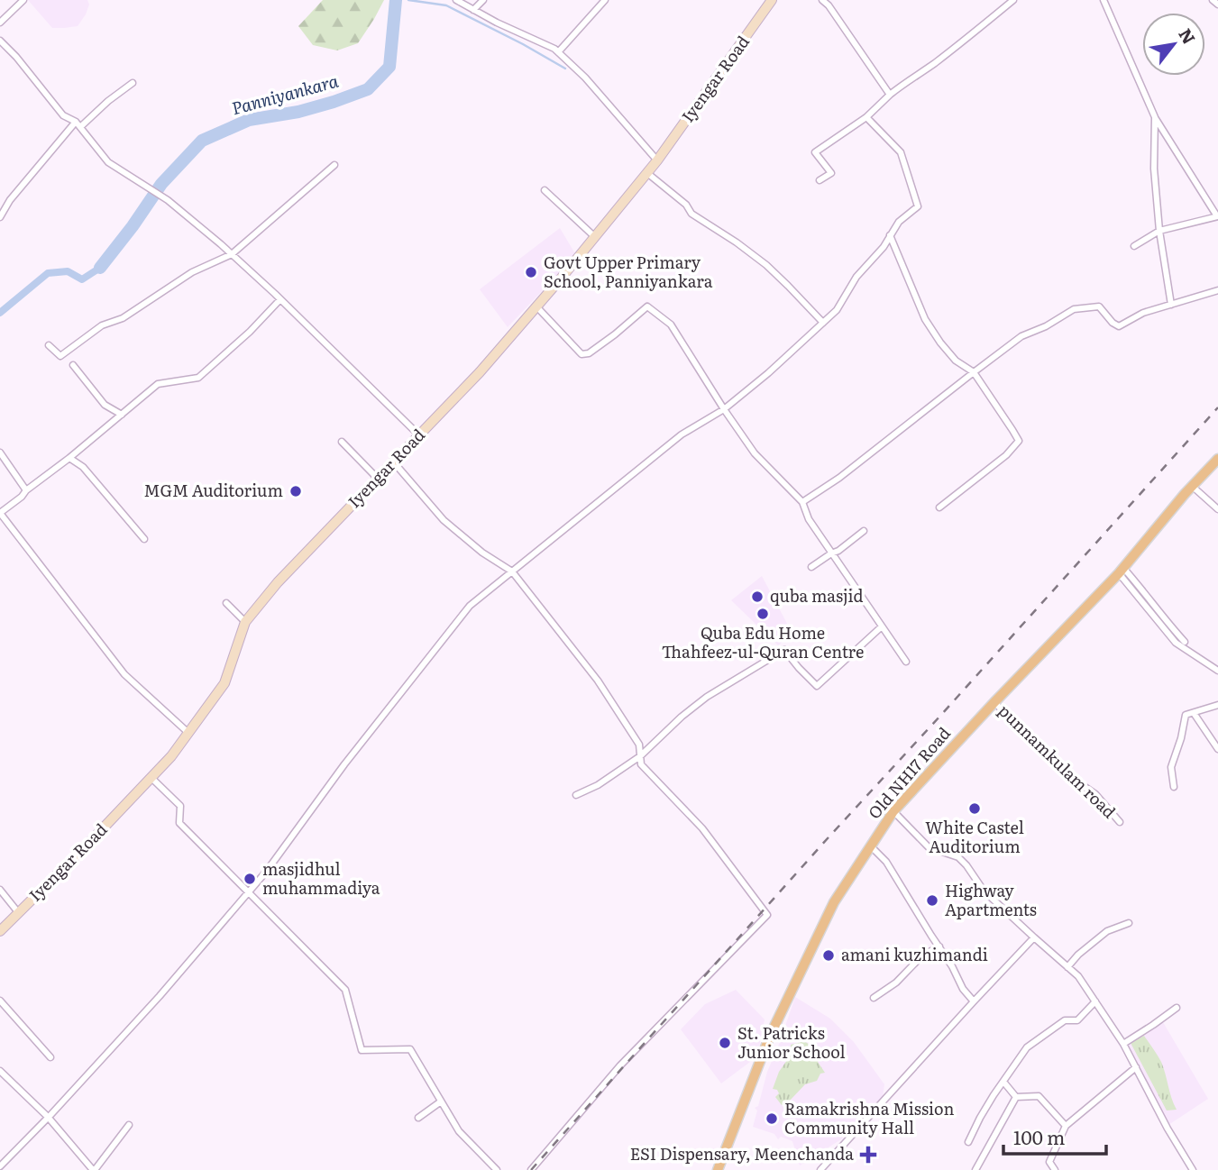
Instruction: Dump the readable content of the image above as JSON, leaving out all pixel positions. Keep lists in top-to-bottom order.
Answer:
{
  "streets": {
    "main road": ["Iyengar Road", "Old NH17 Road"],
    "street": ["punnamkulam road"]
  },
  "crossings": [
    ["punnamkulam road", "Old NH17 Road"]
  ],
  "water": ["Panniyankara"],
  "places": {
    "other": [
      "Govt Upper Primary School, Panniyankara",
      "MGM Auditorium",
      "quba masjid",
      "Quba Edu Home Thahfeez-ul-Quran Centre",
      "White Castel Auditorium",
      "masjidhul muhammadiya",
      "Highway Apartments",
      "amani kuzhimandi",
      "St. Patricks Junior School",
      "Ramakrishna Mission Community Hall"
    ],
    "health": ["ESI Dispensary, Meenchanda"]
  },
  "scale_bar": "100 m",
  "north": "top right"
}
